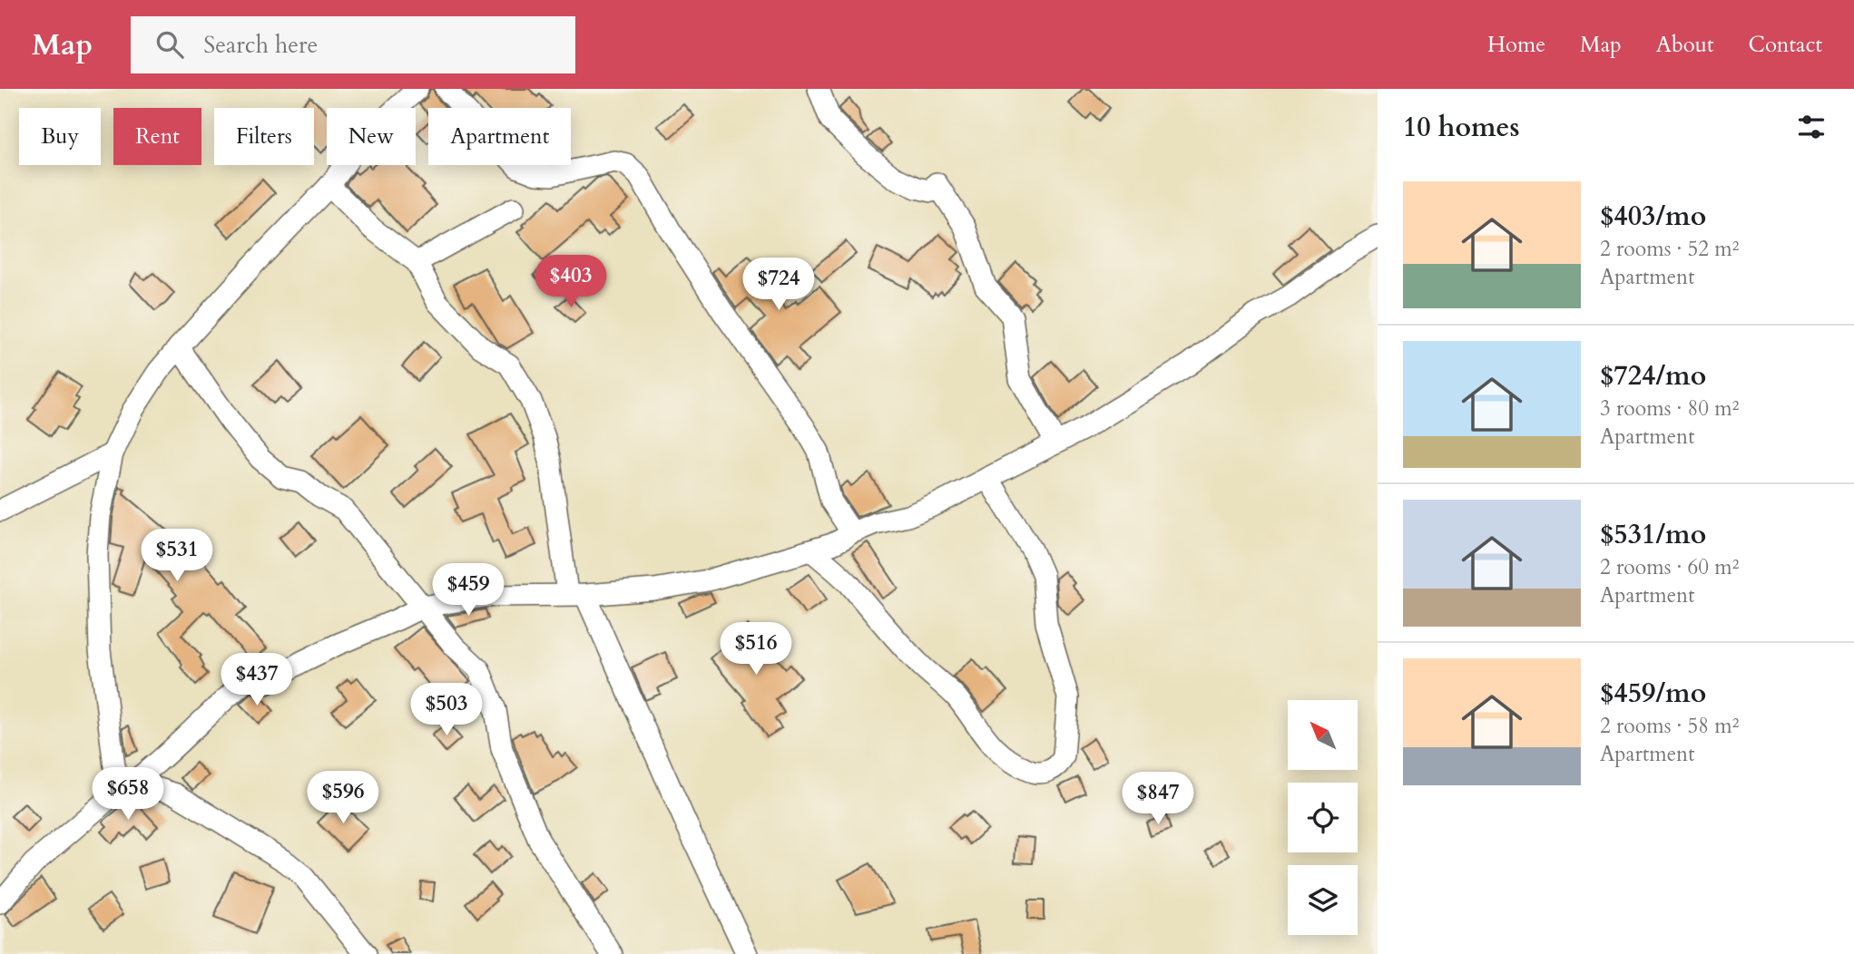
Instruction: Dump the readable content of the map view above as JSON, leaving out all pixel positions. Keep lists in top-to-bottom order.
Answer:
{
  "north": "top left",
  "page": {
    "header": "Map",
    "search": "Search here",
    "nav": [
      "Home",
      "Map",
      "About",
      "Contact"
    ],
    "heading": "10 homes",
    "chip": [
      "Buy",
      "Rent",
      "Filters",
      "New",
      "Apartment"
    ],
    "list": [
      {
        "name": "$403/mo",
        "note": "2 rooms · 52 m² · Apartment"
      },
      {
        "name": "$724/mo",
        "note": "3 rooms · 80 m² · Apartment"
      },
      {
        "name": "$531/mo",
        "note": "2 rooms · 60 m² · Apartment"
      },
      {
        "name": "$459/mo",
        "note": "2 rooms · 58 m² · Apartment"
      }
    ],
    "price": [
      "$403",
      "$724",
      "$531",
      "$459",
      "$516",
      "$437",
      "$503",
      "$658",
      "$596",
      "$847"
    ]
  }
}
